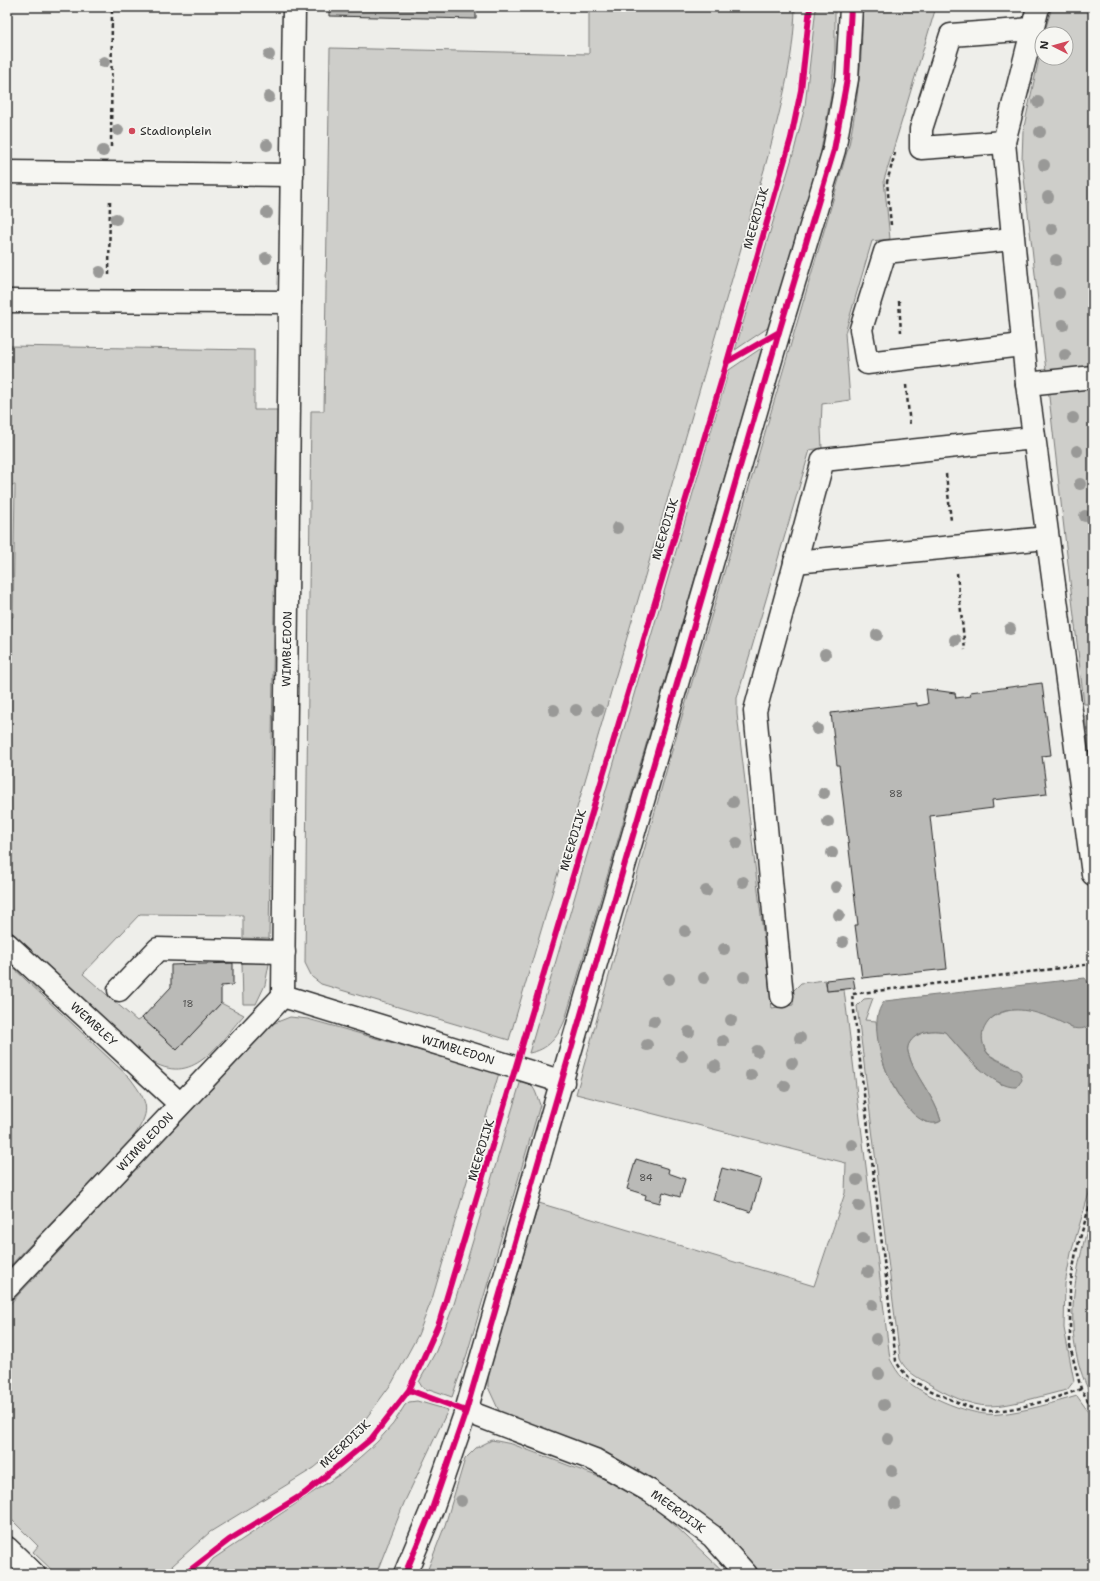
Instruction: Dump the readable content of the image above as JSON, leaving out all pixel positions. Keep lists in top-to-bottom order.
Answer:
{
  "streets": {
    "street": ["MEERDIJK", "WIMBLEDON", "WEMBLEY"]
  },
  "crossings": [
    ["WIMBLEDON", "WEMBLEY"]
  ],
  "places": ["Stadionplein"],
  "house_numbers": ["88", "18", "84"],
  "north": "left"
}
